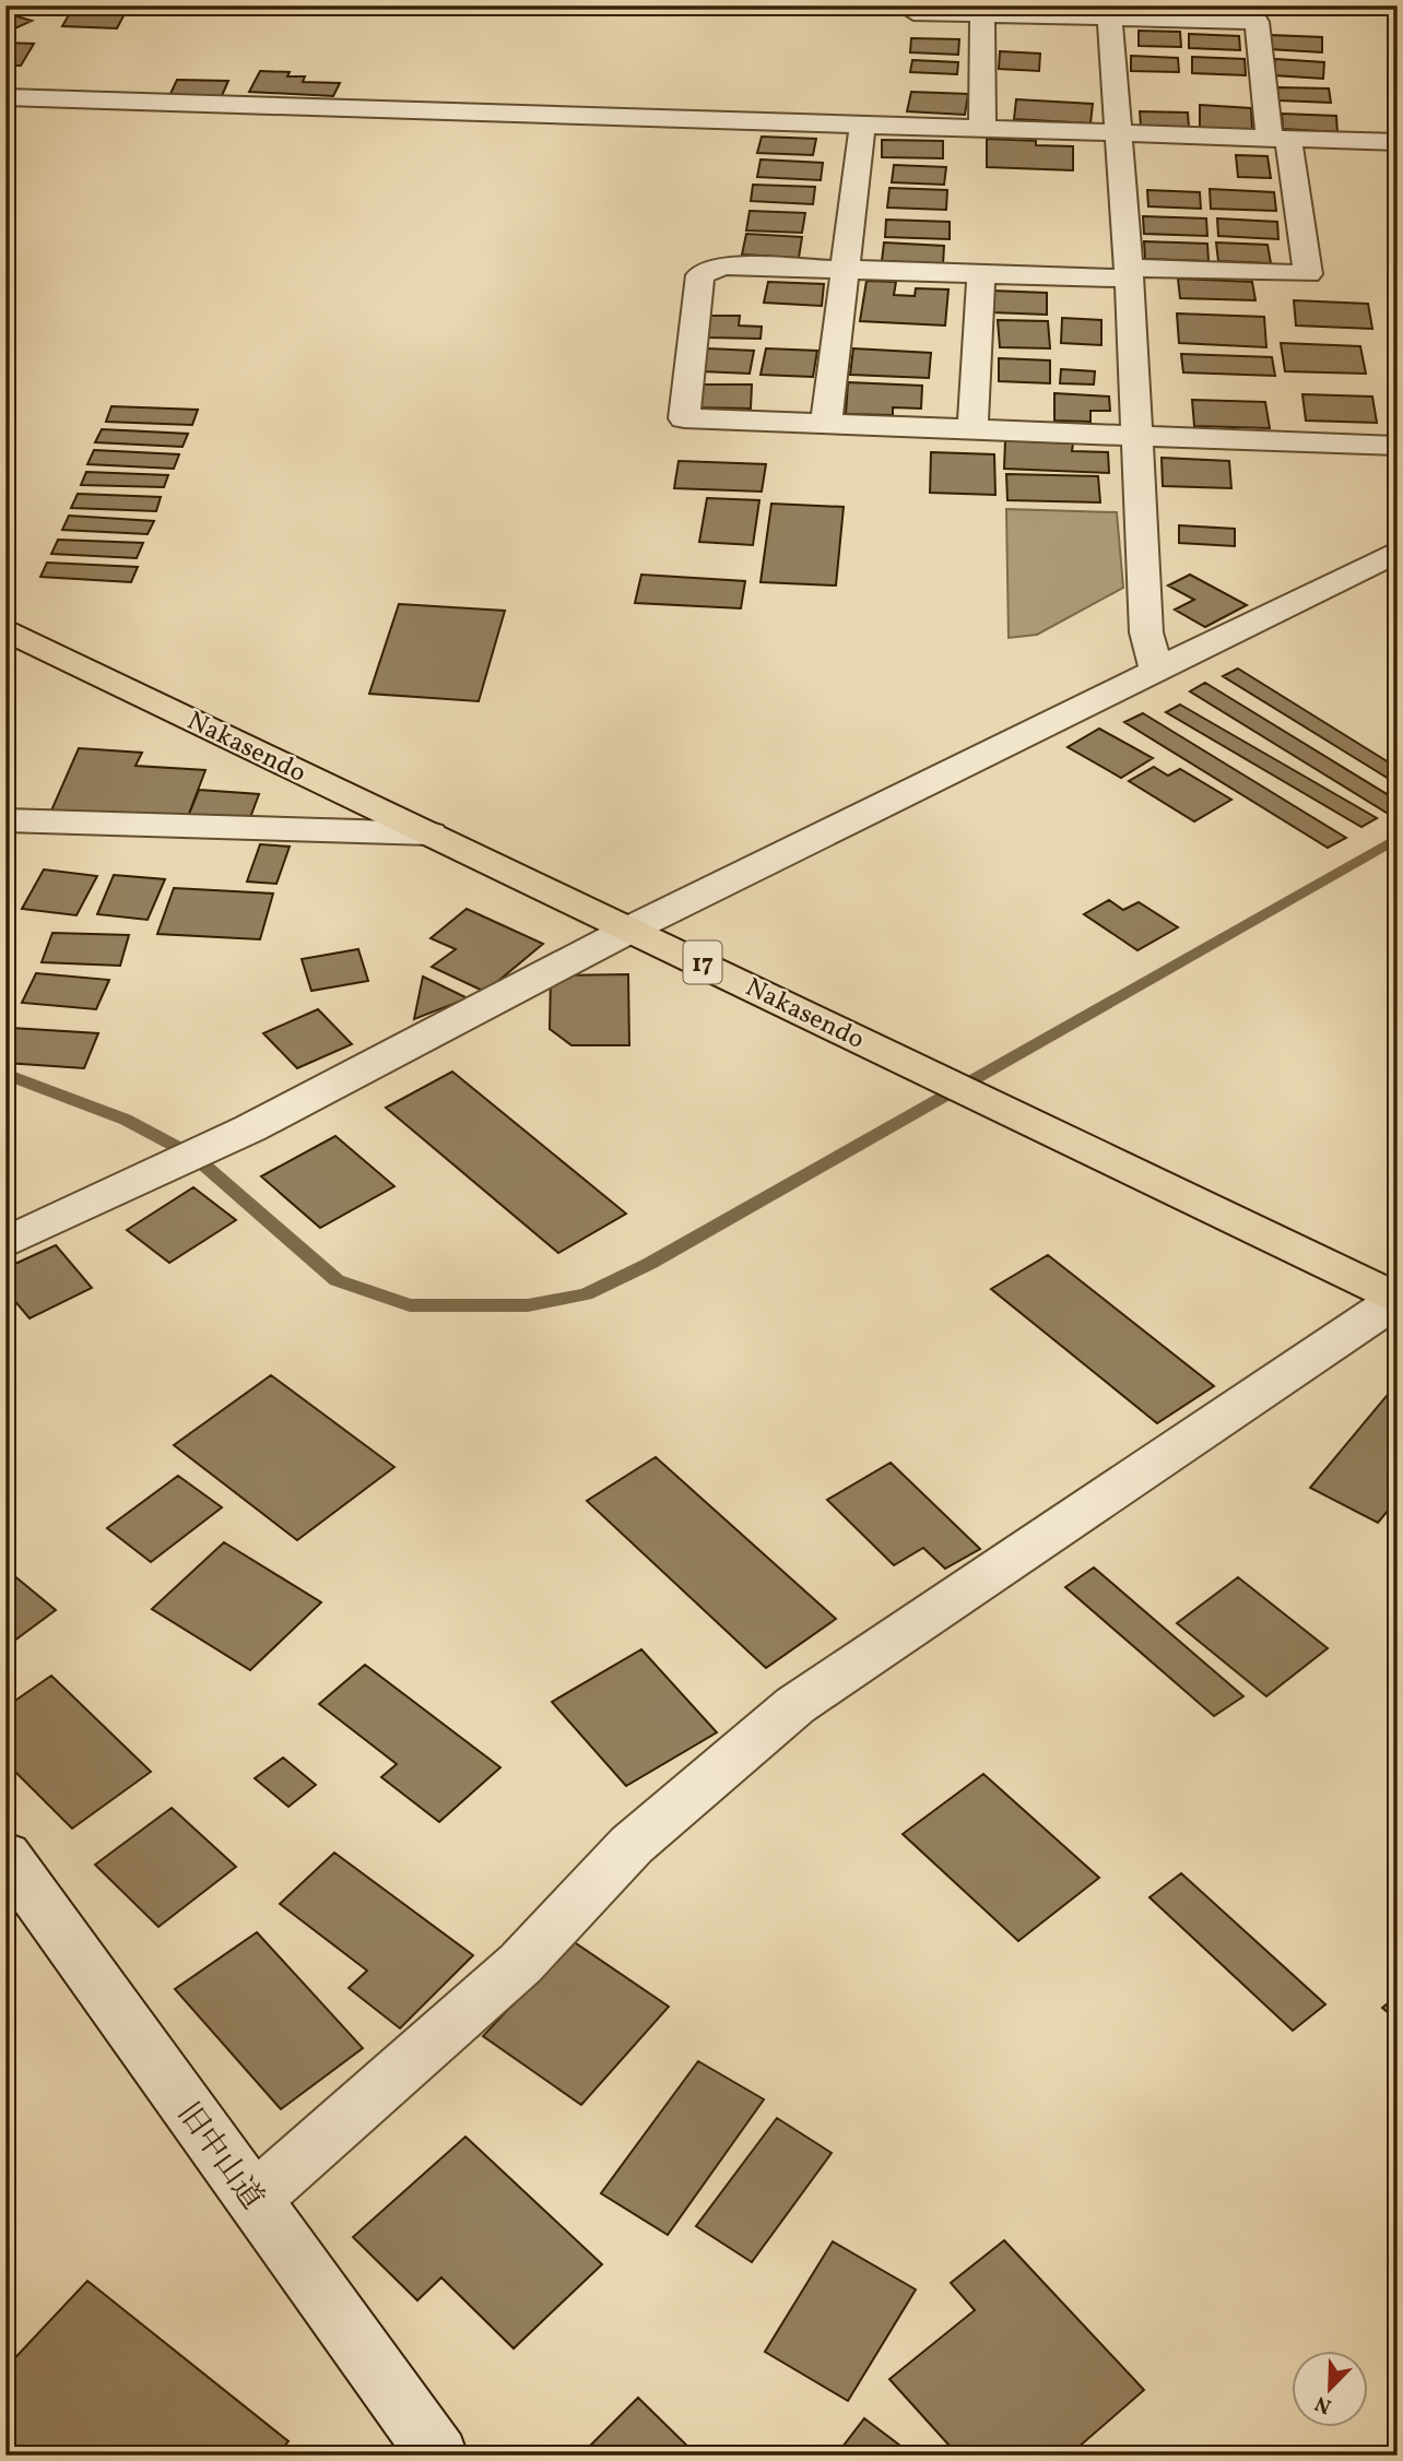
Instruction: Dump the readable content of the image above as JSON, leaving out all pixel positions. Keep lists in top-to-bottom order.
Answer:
{
  "streets": {
    "highway": ["Nakasendo", "17"],
    "street": ["旧中山道"]
  },
  "north": "bottom left"
}
